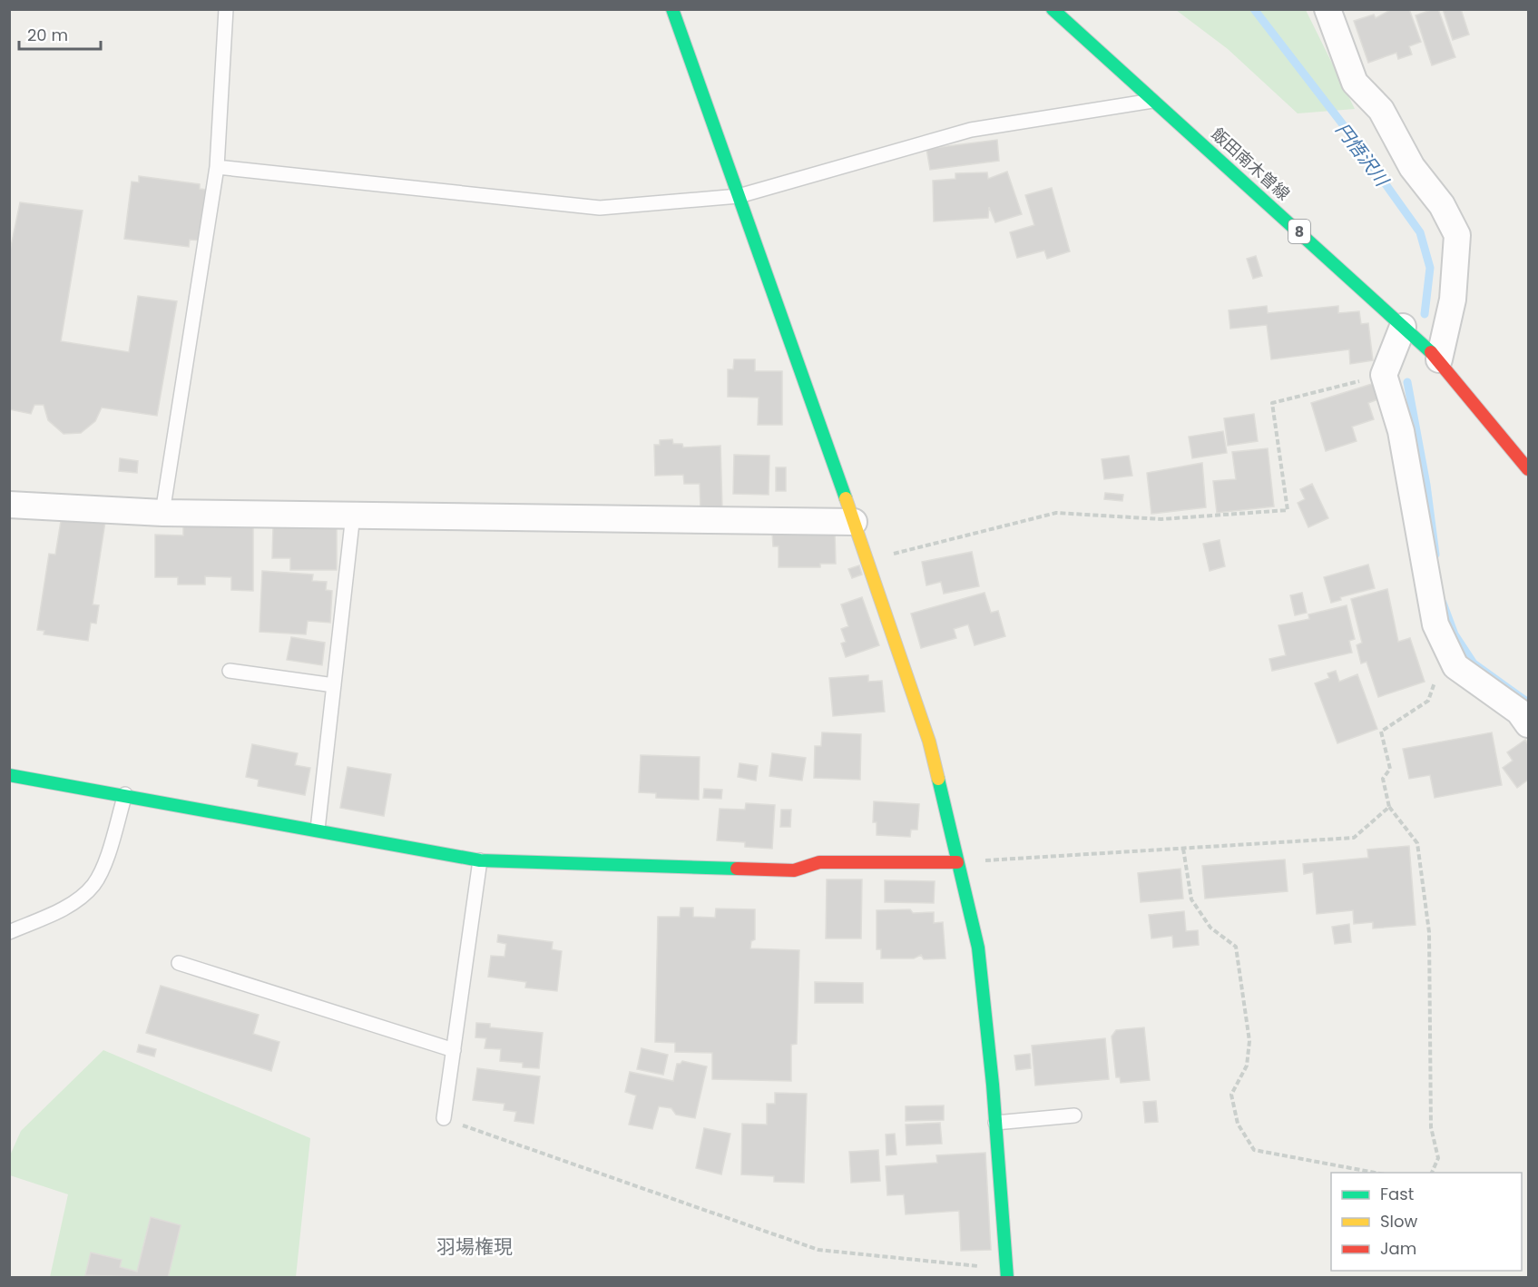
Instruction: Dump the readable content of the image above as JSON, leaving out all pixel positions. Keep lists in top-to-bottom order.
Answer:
{
  "streets": {
    "street": ["飯田南木曽線", "8"]
  },
  "districts": ["羽場権現"],
  "water": ["円悟沢川"],
  "legend": ["Fast", "Slow", "Jam"],
  "scale_bar": "20 m"
}
